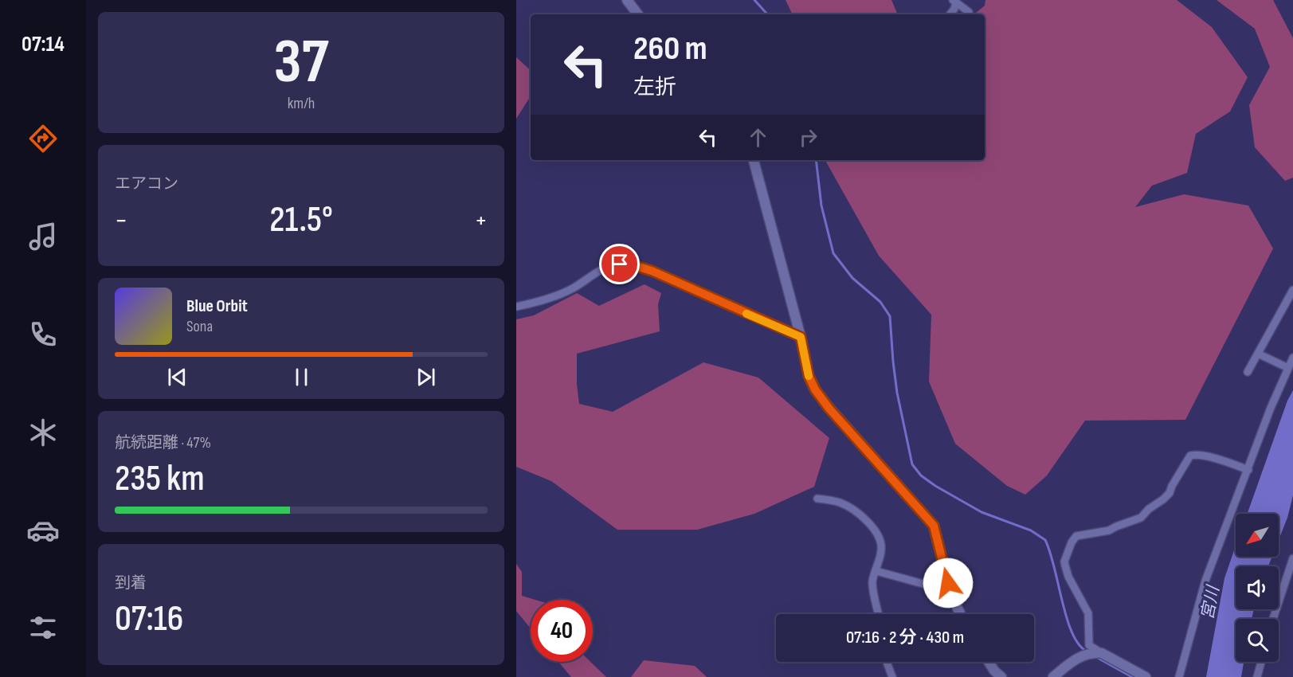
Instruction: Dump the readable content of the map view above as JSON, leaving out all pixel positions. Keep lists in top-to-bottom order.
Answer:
{
  "water": ["宮川"],
  "north": "bottom left",
  "page": {
    "tabs": "07:14",
    "tile": [
      ["37", "km/h"],
      "エアコン",
      ["航続距離 · 47%", "235 km"],
      ["到着", "07:16"]
    ],
    "turn": ["260 m", "左折"],
    "heat": ["−", "21.5°", "+"],
    "song": ["Blue Orbit", "Sona"],
    "limit": "40",
    "trip": "07:16 · 2 分 · 430 m"
  }
}
